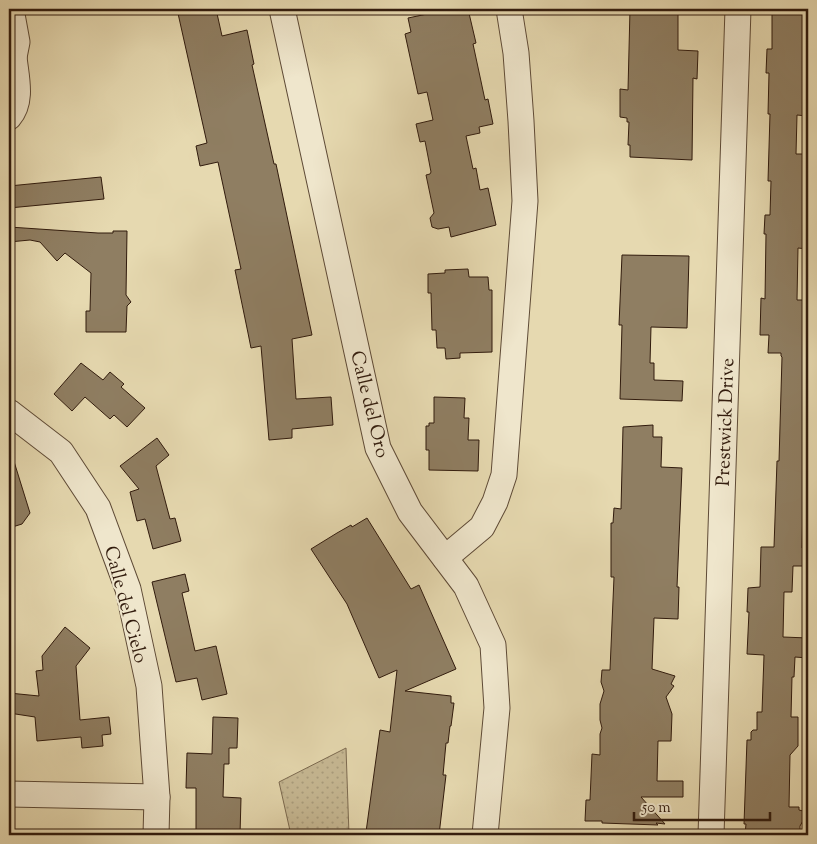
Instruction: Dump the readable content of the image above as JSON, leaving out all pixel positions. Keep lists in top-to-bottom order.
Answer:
{
  "streets": {
    "street": ["Calle del Oro", "Prestwick Drive", "Calle del Cielo"]
  },
  "scale_bar": "50 m"
}
